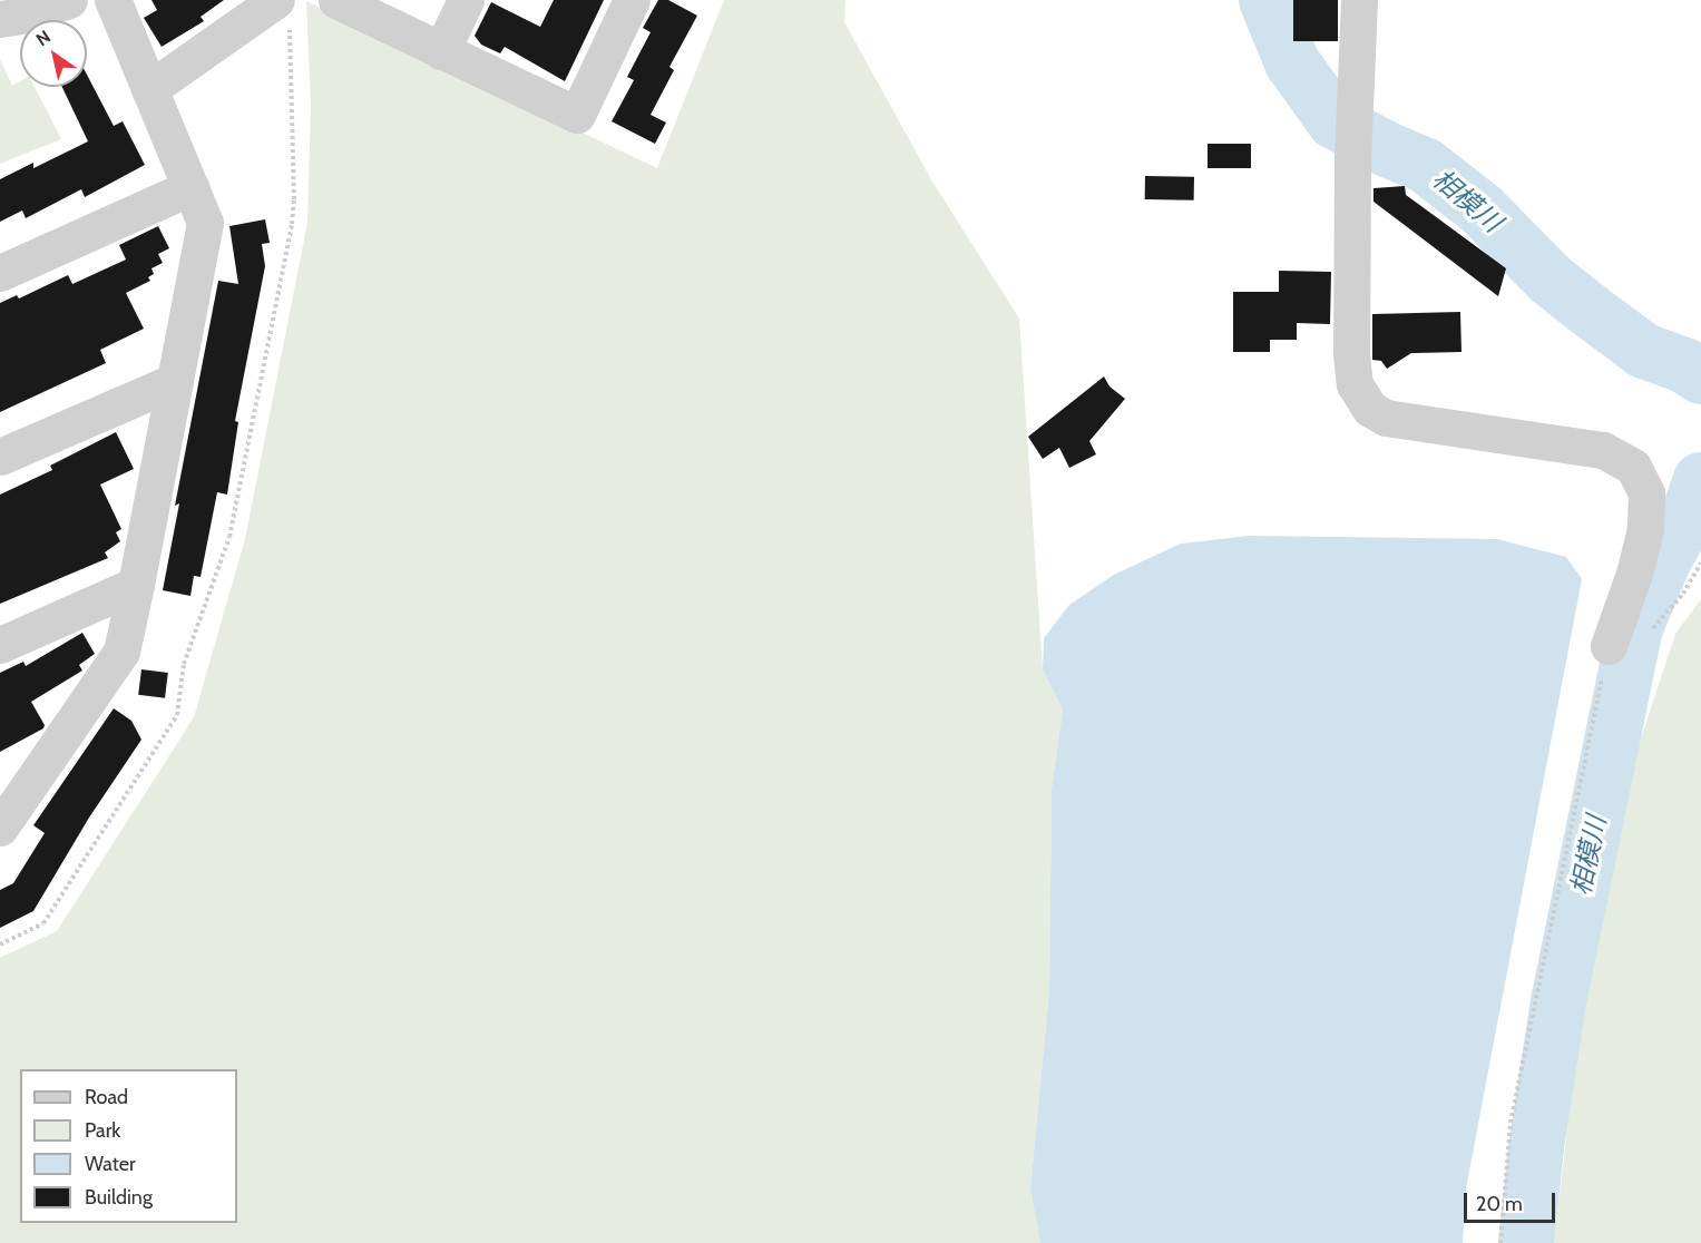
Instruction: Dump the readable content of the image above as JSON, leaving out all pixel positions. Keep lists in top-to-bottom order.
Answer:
{
  "water": ["相模川"],
  "legend": [
    "Road",
    "Park",
    "Water",
    "Building"
  ],
  "scale_bar": "20 m",
  "north": "top left"
}
